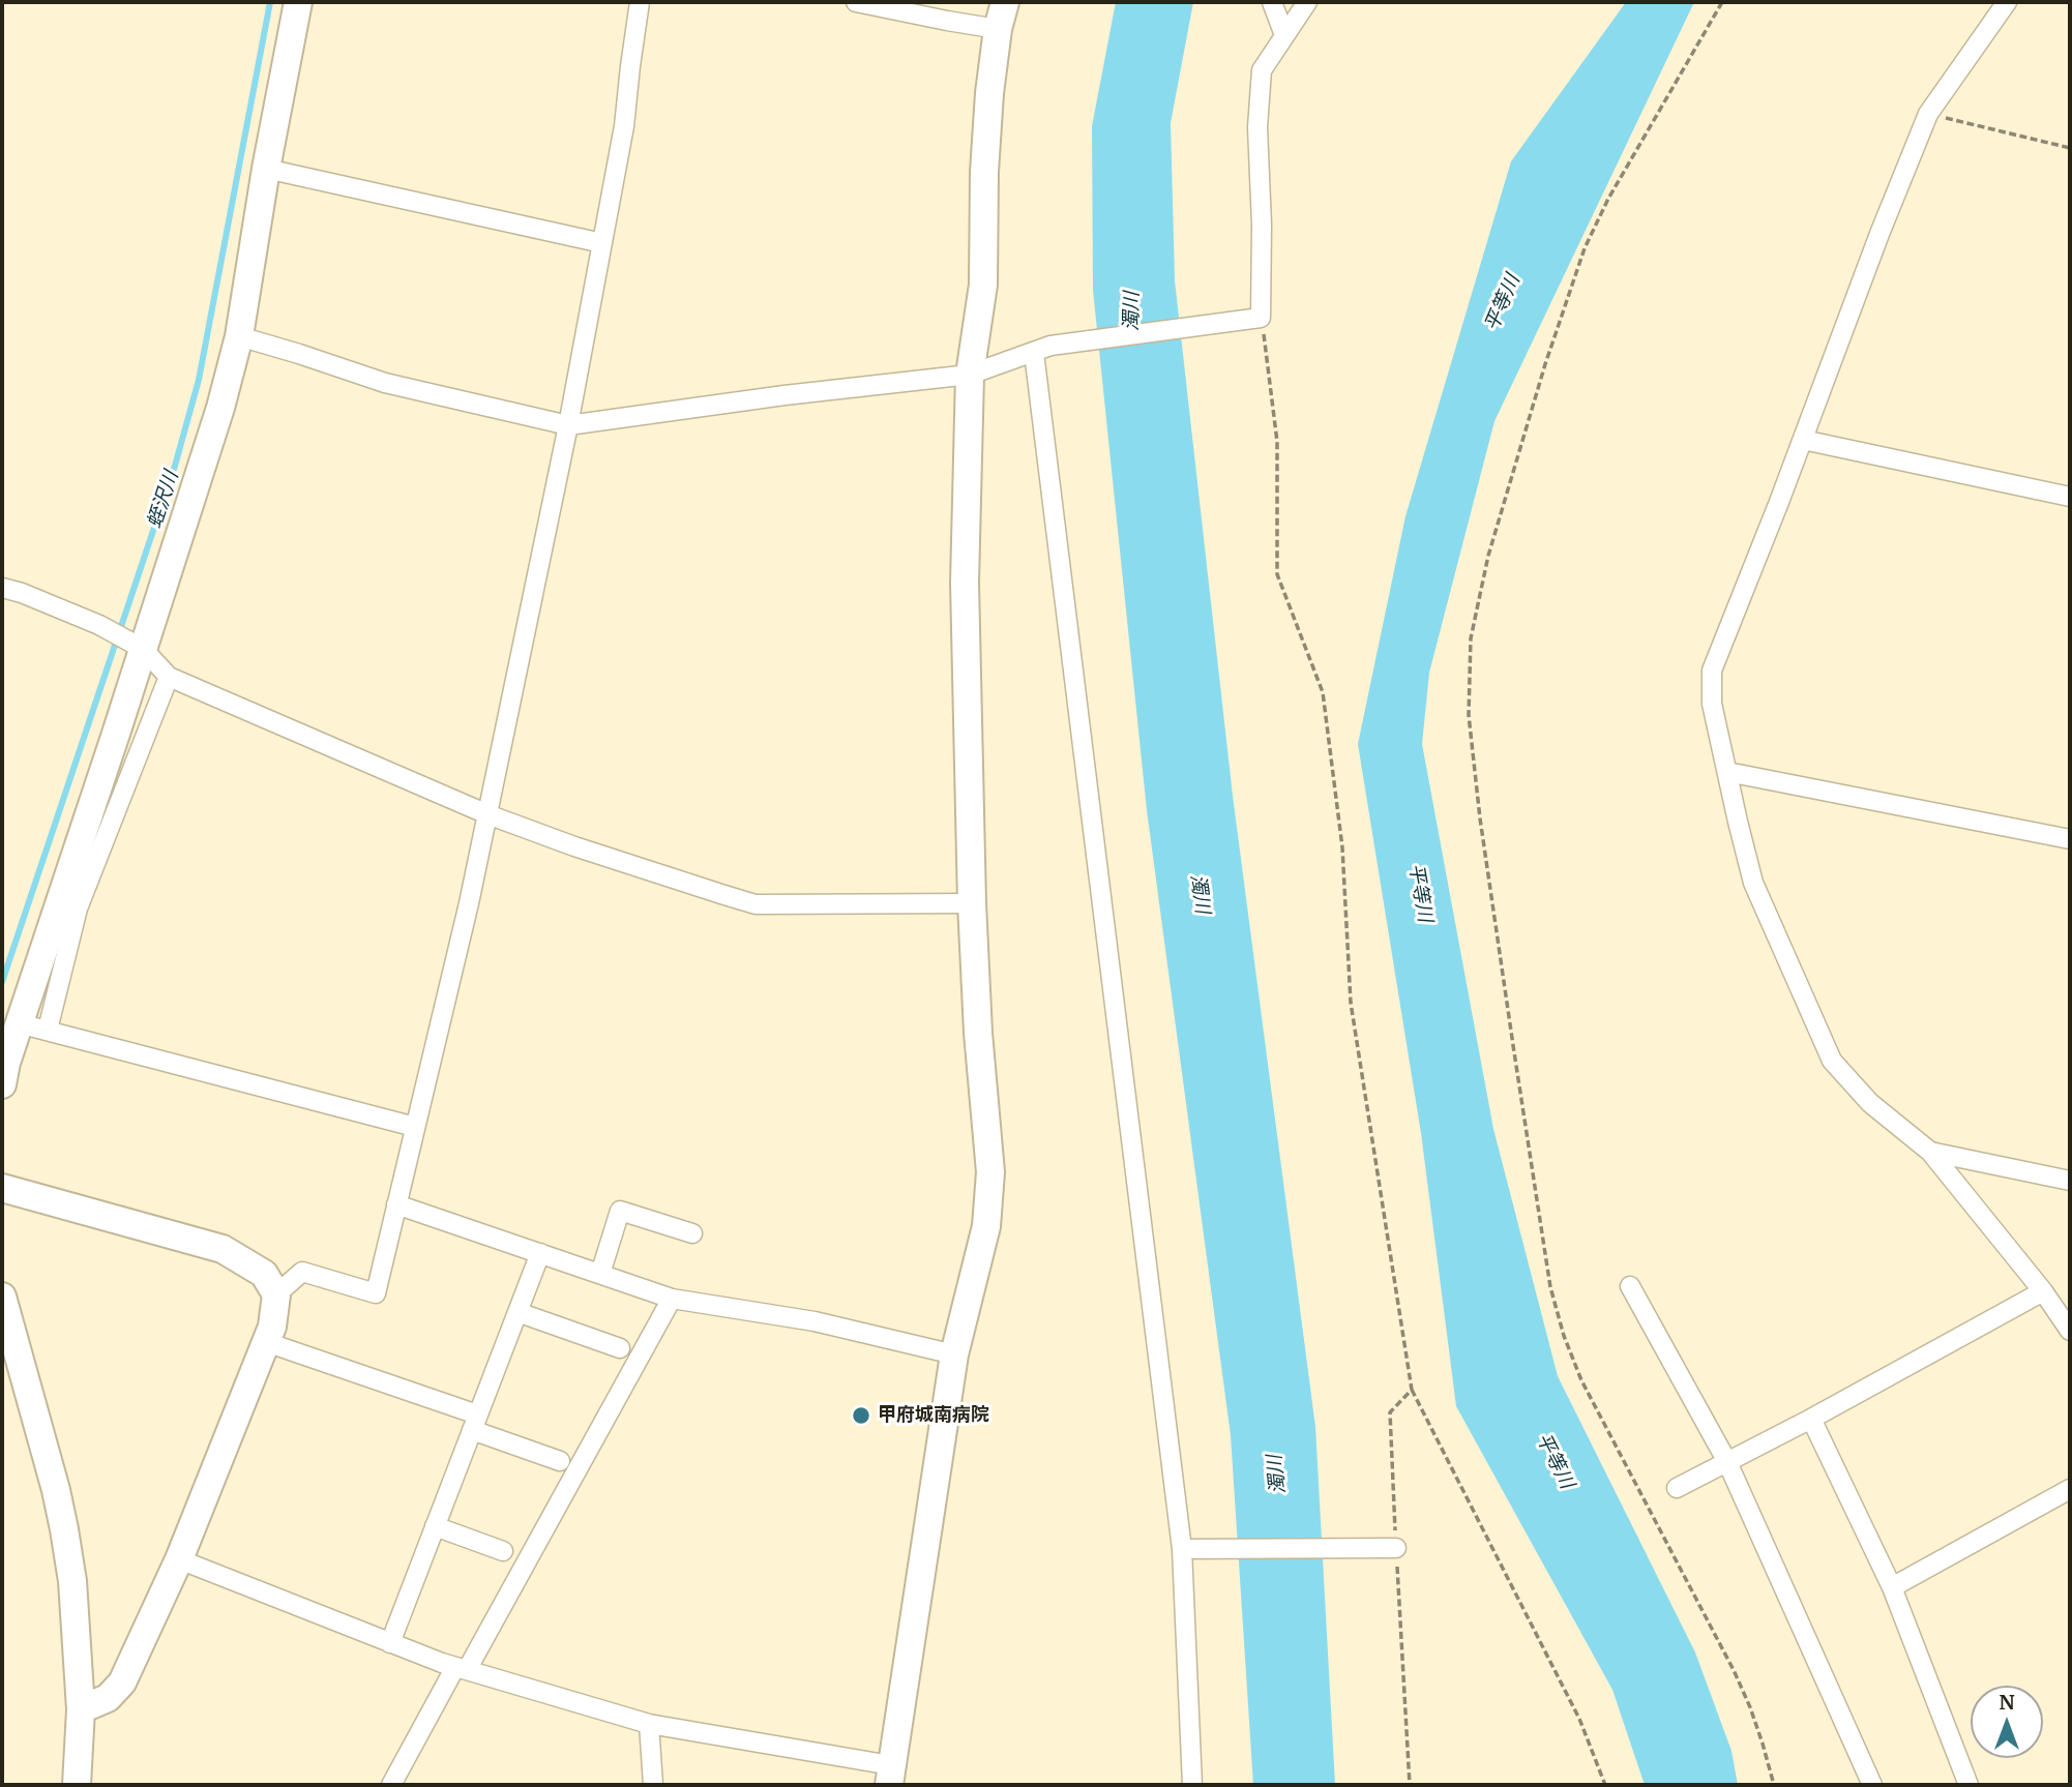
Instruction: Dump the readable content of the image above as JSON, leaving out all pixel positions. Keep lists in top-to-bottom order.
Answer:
{
  "water": ["平等川", "濁川", "蛭沢川"],
  "places": ["甲府城南病院"],
  "north": "top"
}
